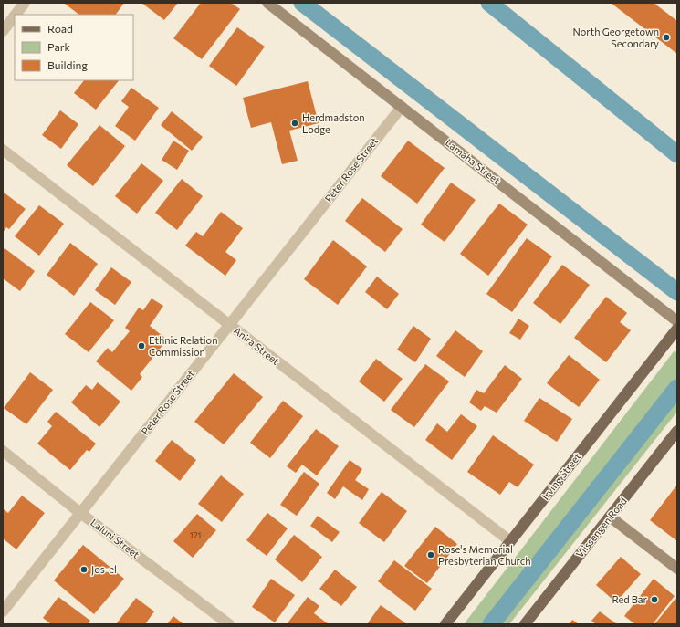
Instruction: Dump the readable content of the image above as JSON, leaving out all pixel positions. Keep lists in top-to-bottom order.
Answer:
{
  "streets": {
    "main road": ["Irving Street", "Vlissengen Road"],
    "street": [
      "Lamaha Street",
      "Peter Rose Street",
      "Anira Street",
      "Laluni Street"
    ]
  },
  "crossings": [
    ["Lamaha Street", "Peter Rose Street"],
    ["Peter Rose Street", "Anira Street"],
    ["Peter Rose Street", "Laluni Street"],
    ["Anira Street", "Irving Street"]
  ],
  "places": [
    "North Georgetown Secondary",
    "Herdmadston Lodge",
    "Ethnic Relation Commission",
    "Rose's Memorial Presbyterian Church",
    "Jos-el",
    "Red Bar"
  ],
  "house_numbers": ["121"],
  "legend": ["Road", "Park", "Building"]
}
